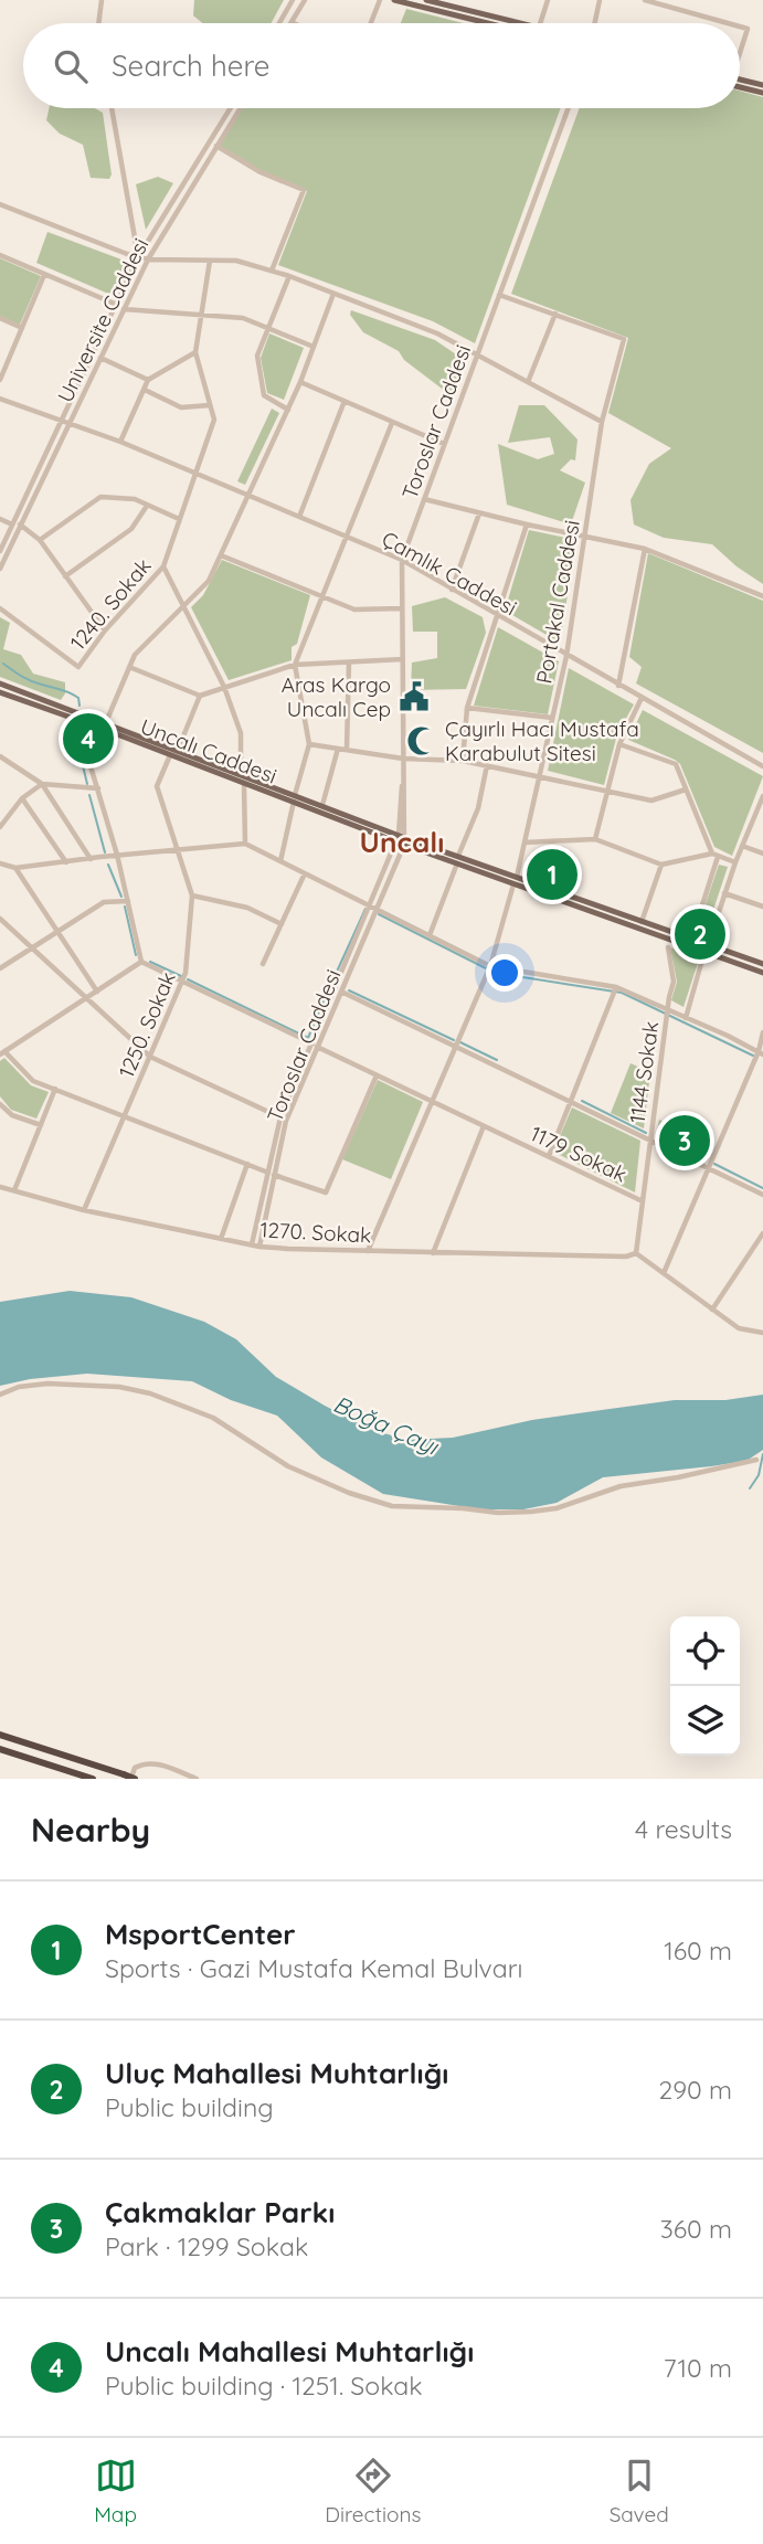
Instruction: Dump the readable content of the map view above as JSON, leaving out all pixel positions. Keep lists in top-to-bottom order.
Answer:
{
  "streets": {
    "main road": ["Uncalı Caddesi"],
    "street": [
      "Universite Caddesi",
      "Toroslar Caddesi",
      "Çamlık Caddesi",
      "Portakal Caddesi",
      "1240. Sokak",
      "1250. Sokak",
      "1144 Sokak",
      "1179 Sokak",
      "1270. Sokak"
    ]
  },
  "crossings": [
    ["Universite Caddesi", "Çamlık Caddesi"],
    ["Toroslar Caddesi", "Çamlık Caddesi"],
    ["Toroslar Caddesi", "Uncalı Caddesi"],
    ["Toroslar Caddesi", "1179 Sokak"],
    ["Toroslar Caddesi", "1270. Sokak"],
    ["Çamlık Caddesi", "Portakal Caddesi"],
    ["Çamlık Caddesi", "1240. Sokak"],
    ["Çamlık Caddesi", "1250. Sokak"],
    ["Portakal Caddesi", "1179 Sokak"],
    ["Portakal Caddesi", "1270. Sokak"],
    ["Uncalı Caddesi", "1250. Sokak"],
    ["1250. Sokak", "1179 Sokak"],
    ["1250. Sokak", "1270. Sokak"],
    ["1144 Sokak", "1179 Sokak"],
    ["1179 Sokak", "1270. Sokak"]
  ],
  "districts": ["Uncalı"],
  "water": ["Boğa Çayı"],
  "places": {
    "public building": ["Aras Kargo Uncalı Cep"],
    "mosque": ["Çayırlı Hacı Mustafa Karabulut Sitesi"]
  },
  "page": {
    "search": "Search here",
    "pins": [
      "4",
      "1",
      "2",
      "3"
    ],
    "heading": ["Nearby", "4 results"],
    "list": [
      {
        "mark": "1",
        "name": "MsportCenter",
        "note": "Sports · Gazi Mustafa Kemal Bulvarı",
        "value": "160 m"
      },
      {
        "mark": "2",
        "name": "Uluç Mahallesi Muhtarlığı",
        "note": "Public building",
        "value": "290 m"
      },
      {
        "mark": "3",
        "name": "Çakmaklar Parkı",
        "note": "Park · 1299 Sokak",
        "value": "360 m"
      },
      {
        "mark": "4",
        "name": "Uncalı Mahallesi Muhtarlığı",
        "note": "Public building · 1251. Sokak",
        "value": "710 m"
      }
    ],
    "nav": ["Map", "Directions", "Saved"]
  }
}
